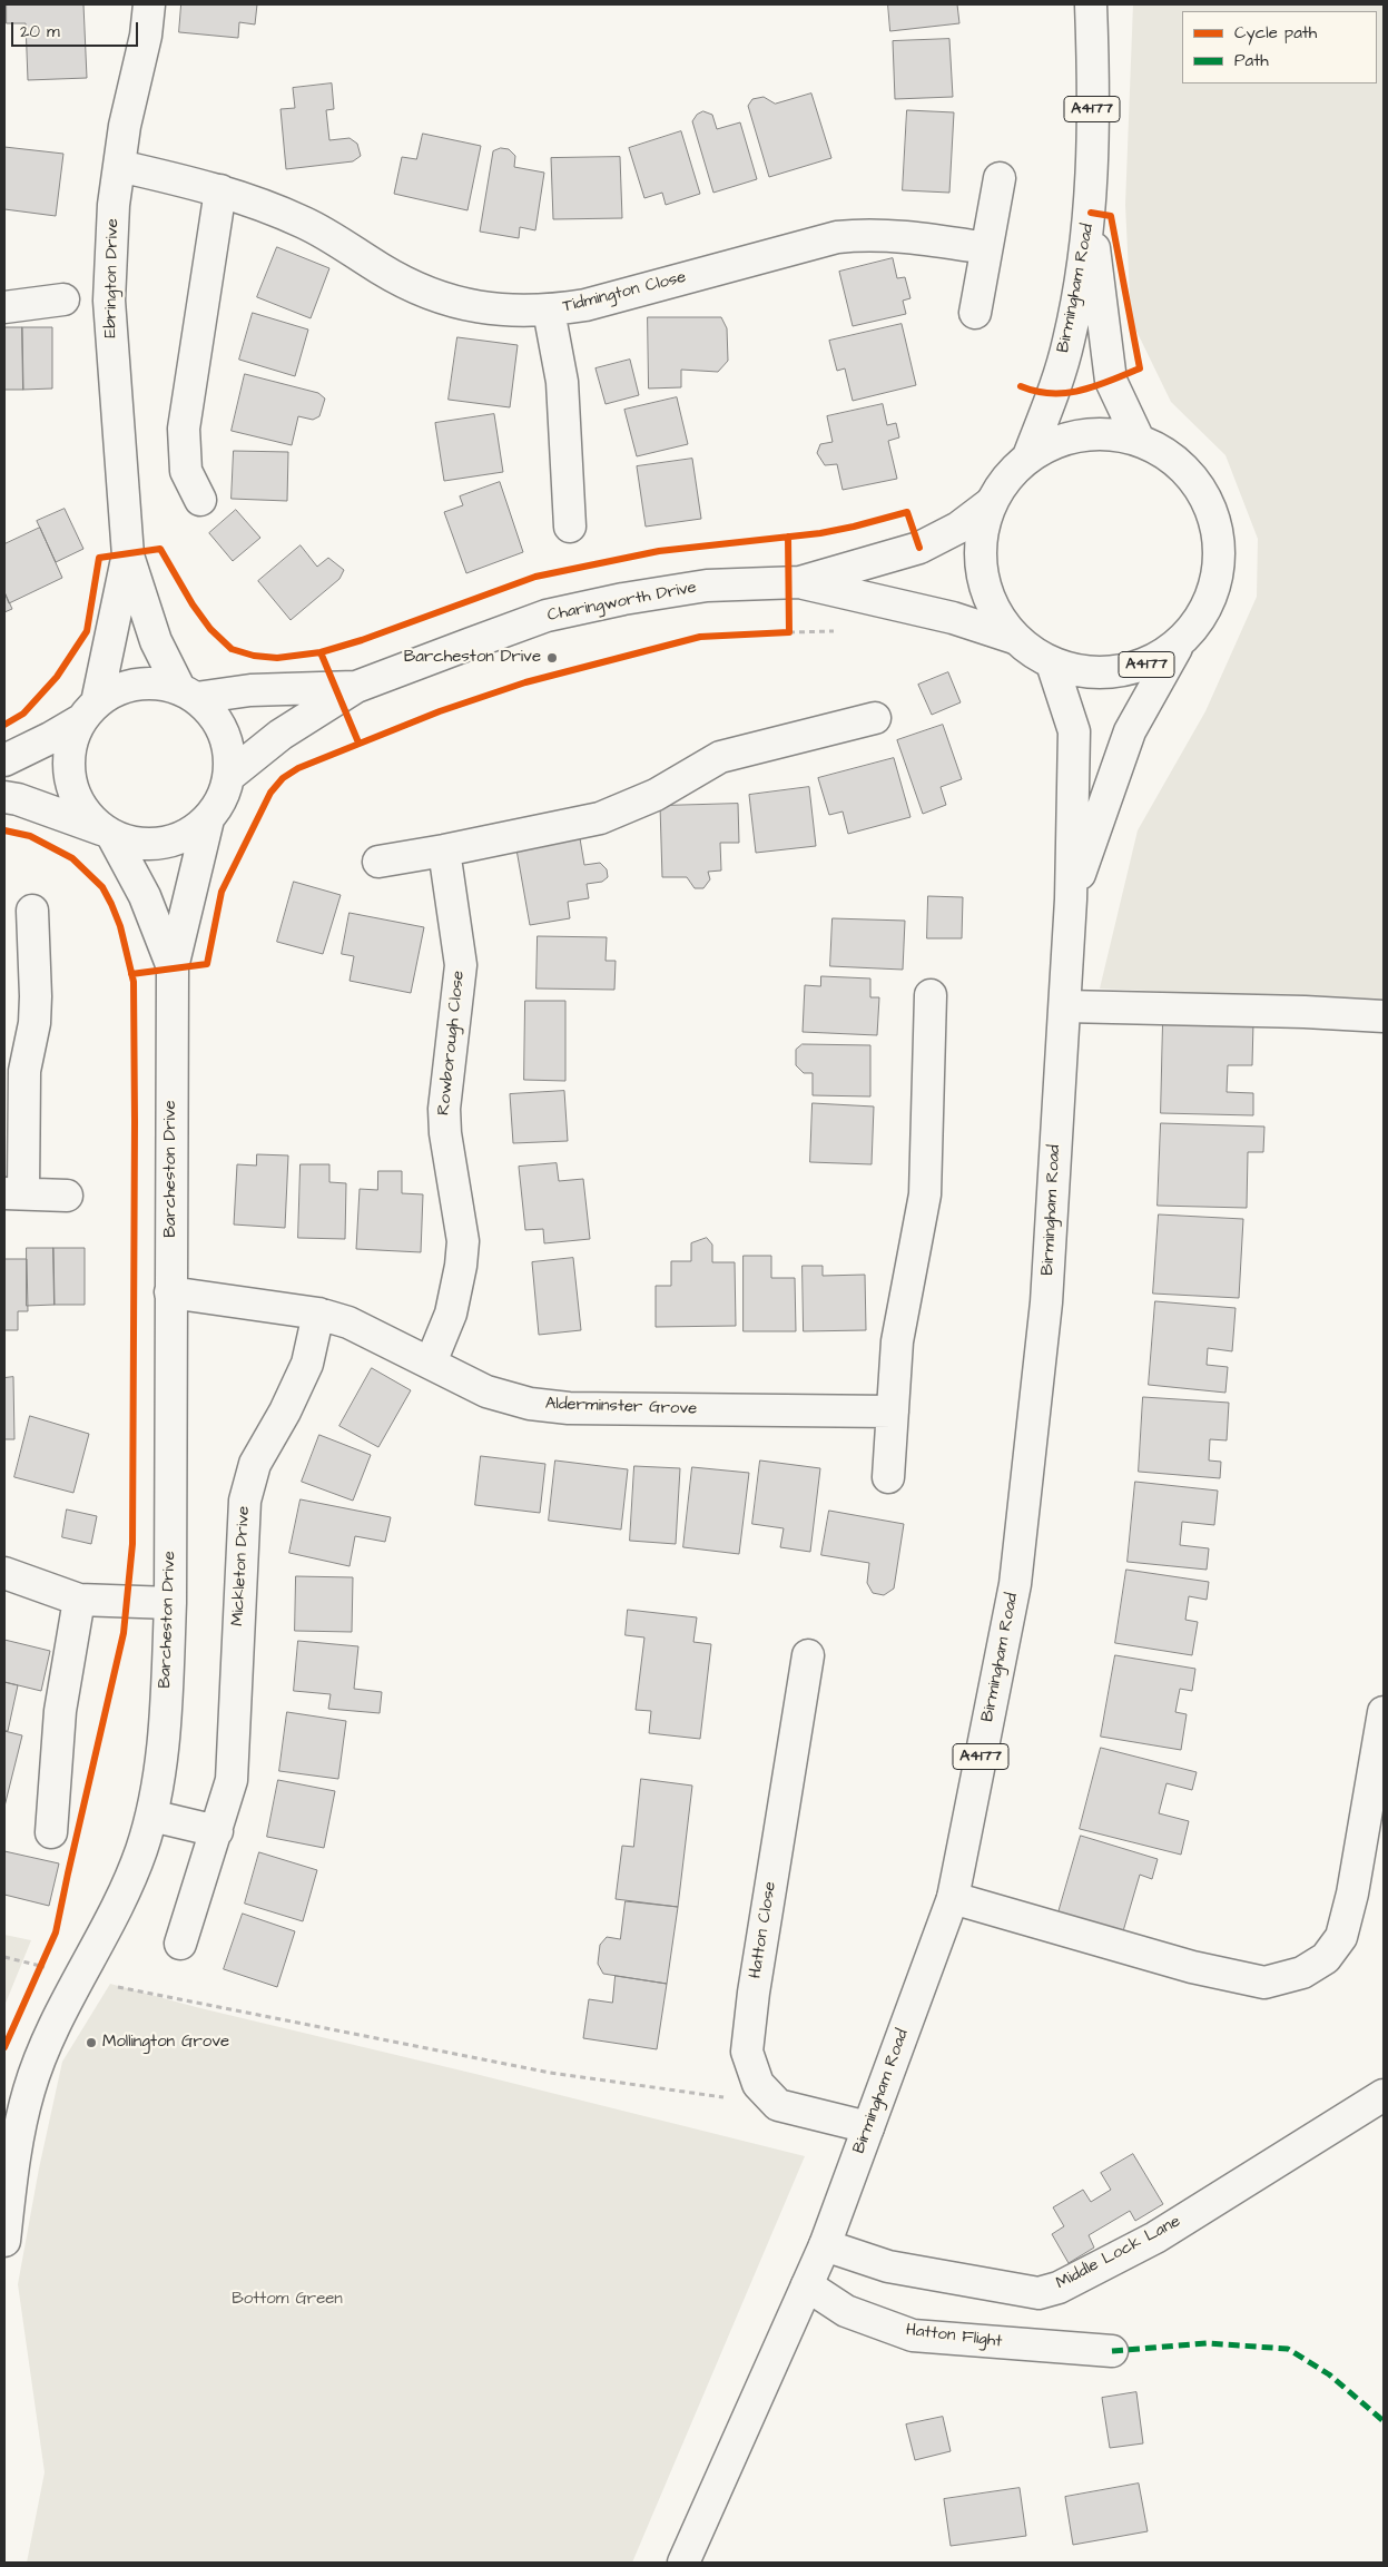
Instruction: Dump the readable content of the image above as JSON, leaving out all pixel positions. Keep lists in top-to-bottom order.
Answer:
{
  "streets": {
    "main road": [
      "A4177",
      "Ebrington Drive",
      "Birmingham Road",
      "Tidmington Close",
      "Charingworth Drive",
      "Rowborough Close",
      "Barcheston Drive",
      "Alderminster Grove",
      "Mickleton Drive",
      "Hatton Close",
      "Middle Lock Lane",
      "Hatton Flight"
    ]
  },
  "crossings": [
    ["Ebrington Drive", "Tidmington Close"],
    ["Ebrington Drive", "Charingworth Drive"],
    ["Ebrington Drive", "Barcheston Drive"],
    ["Birmingham Road", "Charingworth Drive"],
    ["Birmingham Road", "Middle Lock Lane"],
    ["Birmingham Road", "Hatton Flight"],
    ["Charingworth Drive", "Barcheston Drive"],
    ["Rowborough Close", "Alderminster Grove"],
    ["Barcheston Drive", "Alderminster Grove"],
    ["Alderminster Grove", "Mickleton Drive"]
  ],
  "parks": ["Bottom Green"],
  "places": ["Barcheston Drive", "Mollington Grove"],
  "legend": ["Cycle path", "Path"],
  "scale_bar": "20 m"
}
